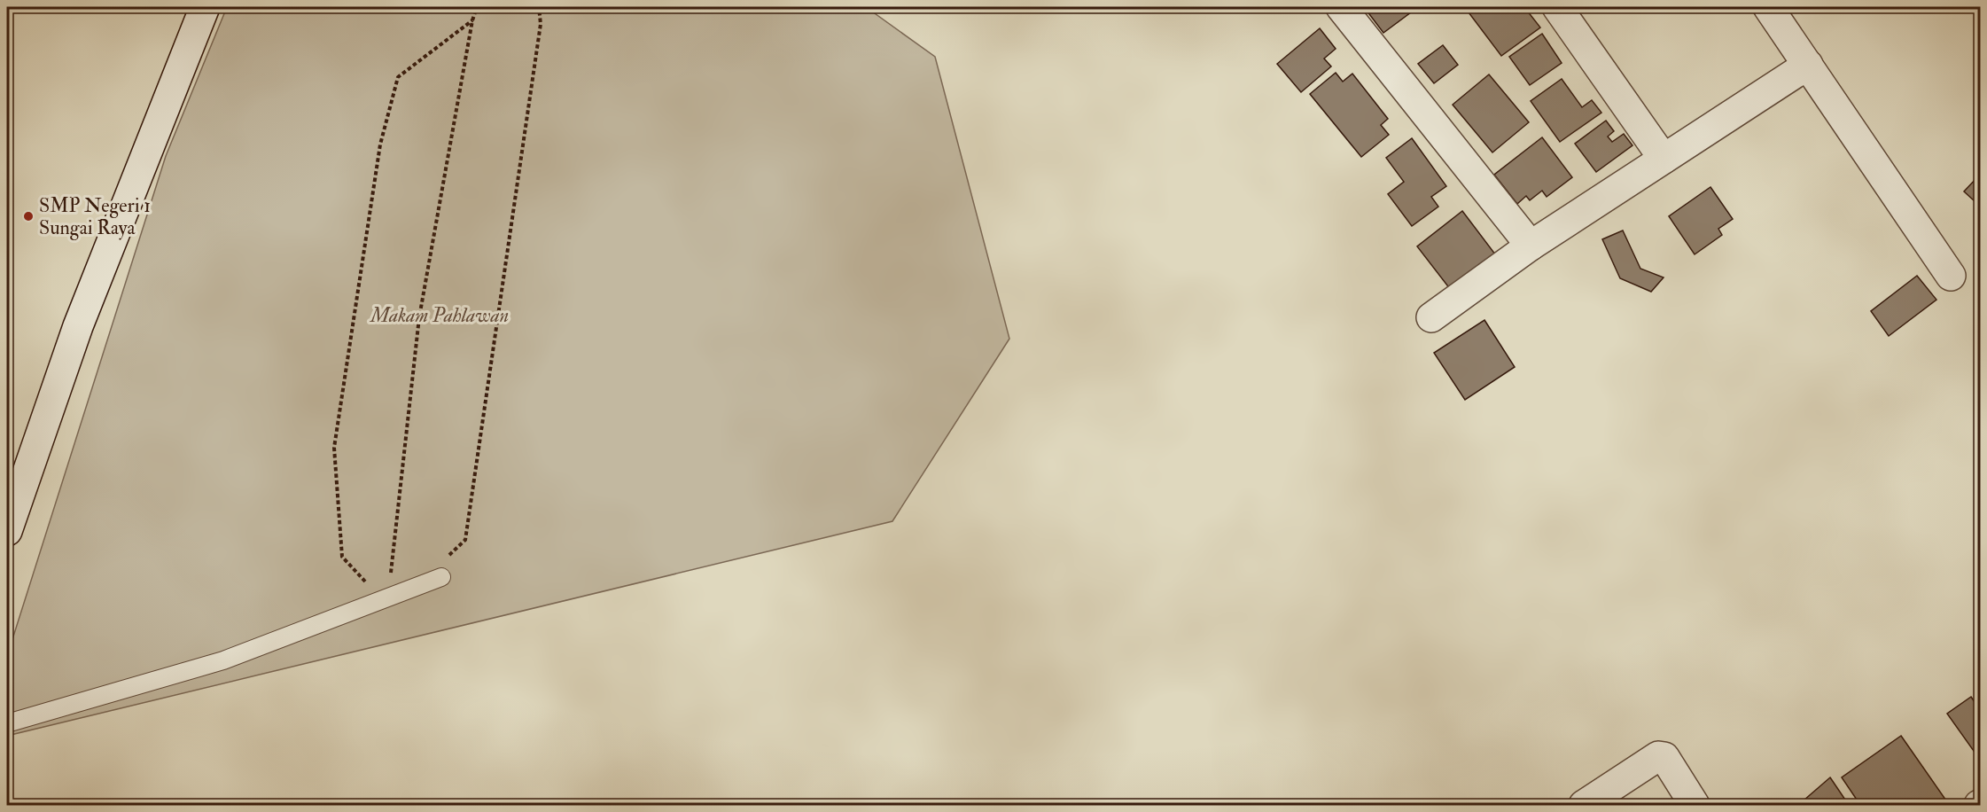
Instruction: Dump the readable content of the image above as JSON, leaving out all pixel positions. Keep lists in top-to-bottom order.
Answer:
{
  "parks": ["Makam Pahlawan"],
  "places": ["SMP Negeri 1 Sungai Raya"]
}
